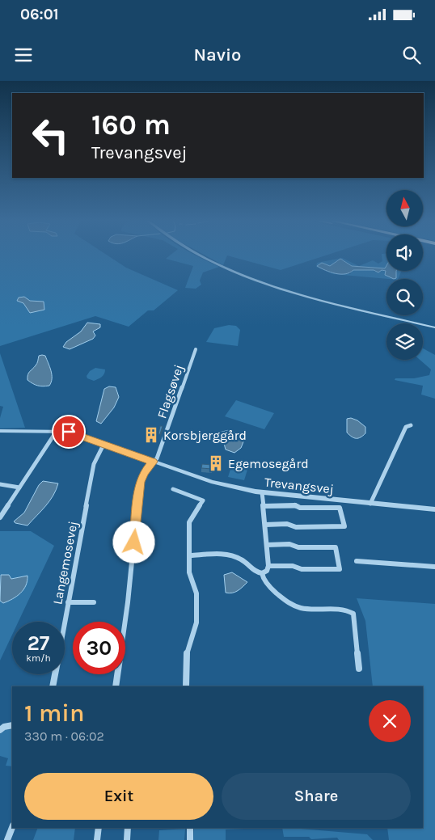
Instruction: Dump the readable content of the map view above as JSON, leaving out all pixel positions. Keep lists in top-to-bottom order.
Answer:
{
  "streets": {
    "street": ["Flagsøvej", "Trevangsvej", "Langemosevej"]
  },
  "crossings": [
    ["Flagsøvej", "Trevangsvej"],
    ["Trevangsvej", "Langemosevej"]
  ],
  "places": {
    "building": ["Korsbjerggård", "Egemosegård"]
  },
  "north": "top",
  "page": {
    "status": "06:01",
    "header": "Navio",
    "turn": ["160 m", "Trevangsvej"],
    "speed": "27 km/h",
    "limit": "30",
    "heading": ["1 min", "330 m · 06:02"],
    "buttons": ["Exit", "Share"]
  }
}
